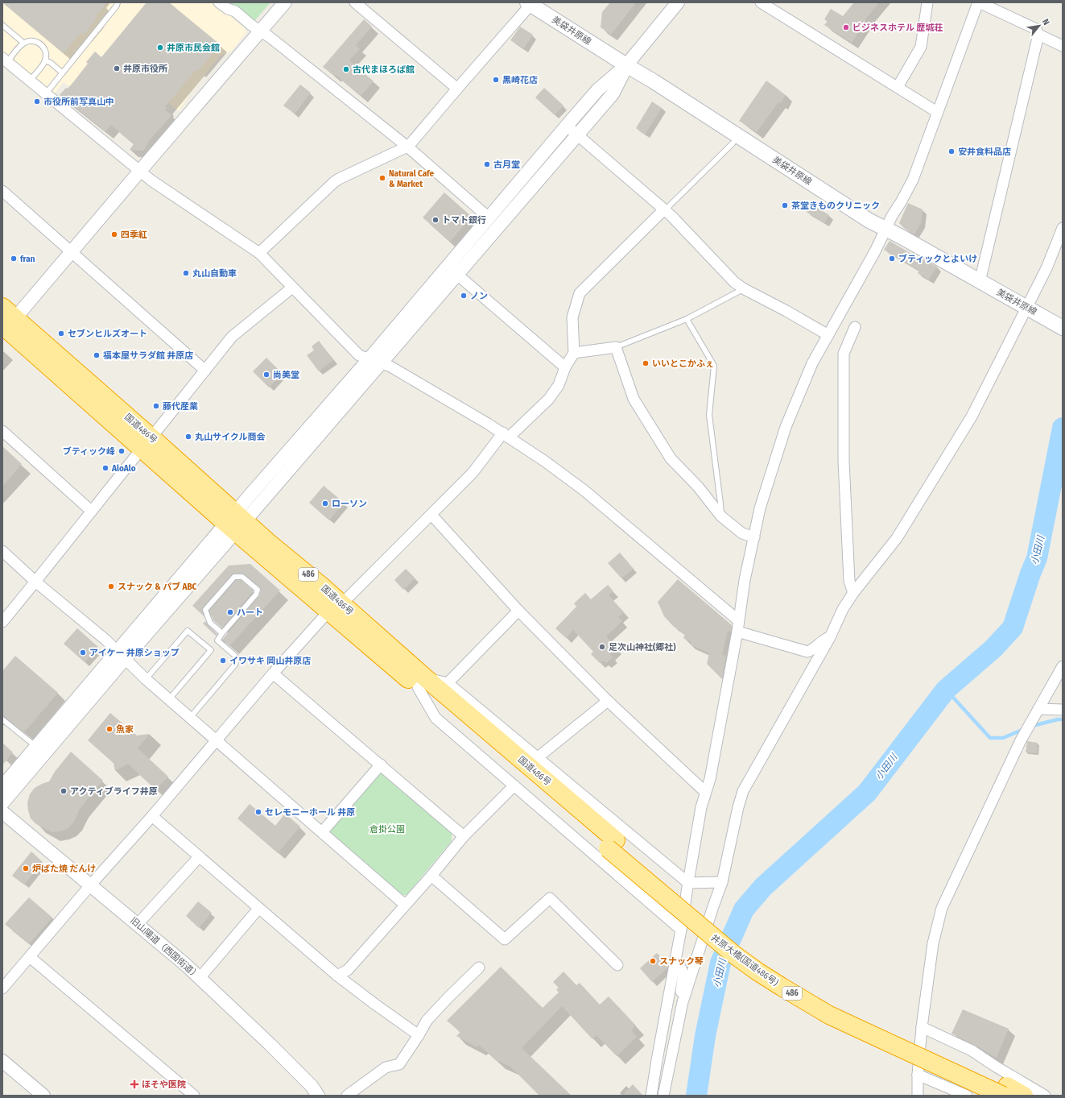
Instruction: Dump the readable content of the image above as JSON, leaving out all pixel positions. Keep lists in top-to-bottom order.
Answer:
{
  "streets": {
    "highway": ["国道486号", "486", "井原大橋(国道486号)"],
    "main road": ["美袋井原線"],
    "street": ["旧山陽道（西国街道）"]
  },
  "crossings": [
    ["国道486号", "井原大橋(国道486号)"],
    ["486", "井原大橋(国道486号)"]
  ],
  "water": ["小田川"],
  "parks": ["倉掛公園"],
  "places": {
    "other": [
      "ビジネスホテル 歴城荘",
      "井原市民会館",
      "井原市役所",
      "古代まほろば館",
      "黒崎花店",
      "市役所前写真山中",
      "安井食料品店",
      "古月堂",
      "Natural Cafe & Market",
      "茶堂きものクリニック",
      "トマト銀行",
      "四季紅",
      "fran",
      "ブティックとよいけ",
      "丸山自動車",
      "ノン",
      "セブンヒルズオート",
      "福本屋サラダ館 井原店",
      "いいとこかふぇ",
      "尚美堂",
      "藤代産業",
      "丸山サイクル商会",
      "ブティック峰",
      "AloAlo",
      "ローソン",
      "スナック & パブ ABC",
      "ハート",
      "足次山神社(郷社)",
      "アイケー 井原ショップ",
      "イワサキ 岡山井原店",
      "魚家",
      "アクティブライフ井原",
      "セレモニーホール 井原",
      "炉ばた焼 だんけ",
      "スナック琴"
    ],
    "health": ["ほそや医院"]
  },
  "north": "top right"
}
